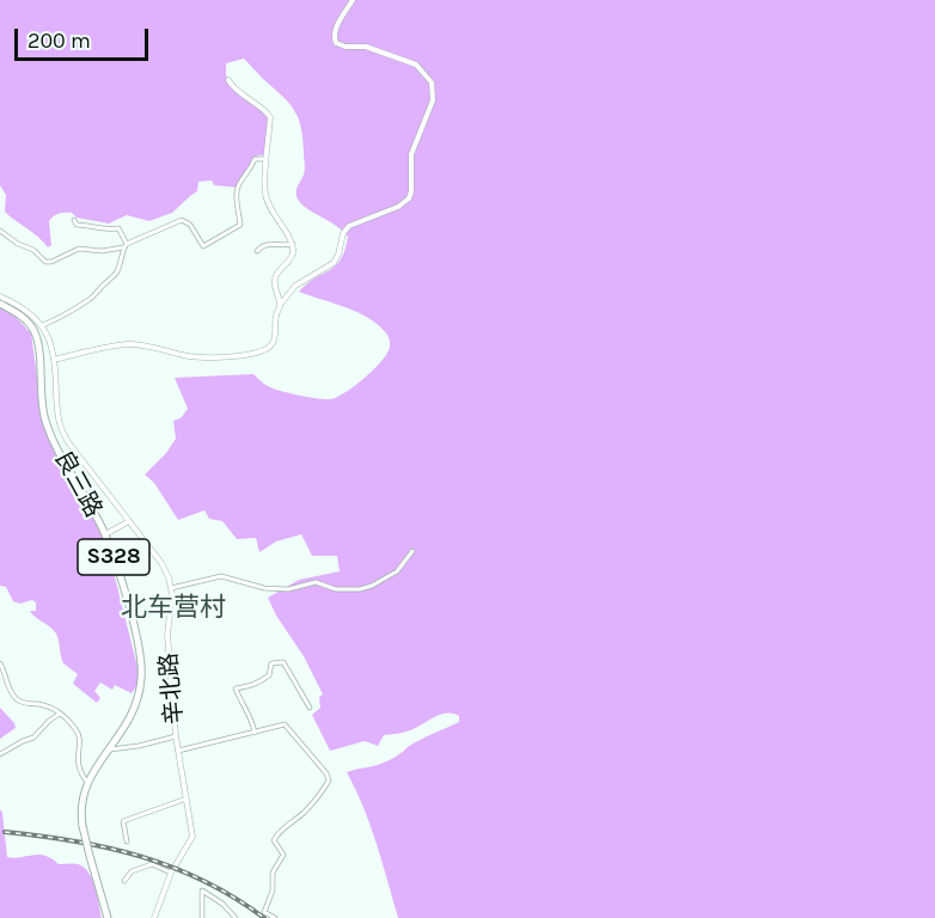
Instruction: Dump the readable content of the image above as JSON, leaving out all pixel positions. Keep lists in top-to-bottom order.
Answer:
{
  "streets": {
    "main road": ["良三路", "S328"],
    "street": ["辛北路"]
  },
  "districts": ["北车营村"],
  "scale_bar": "200 m"
}
